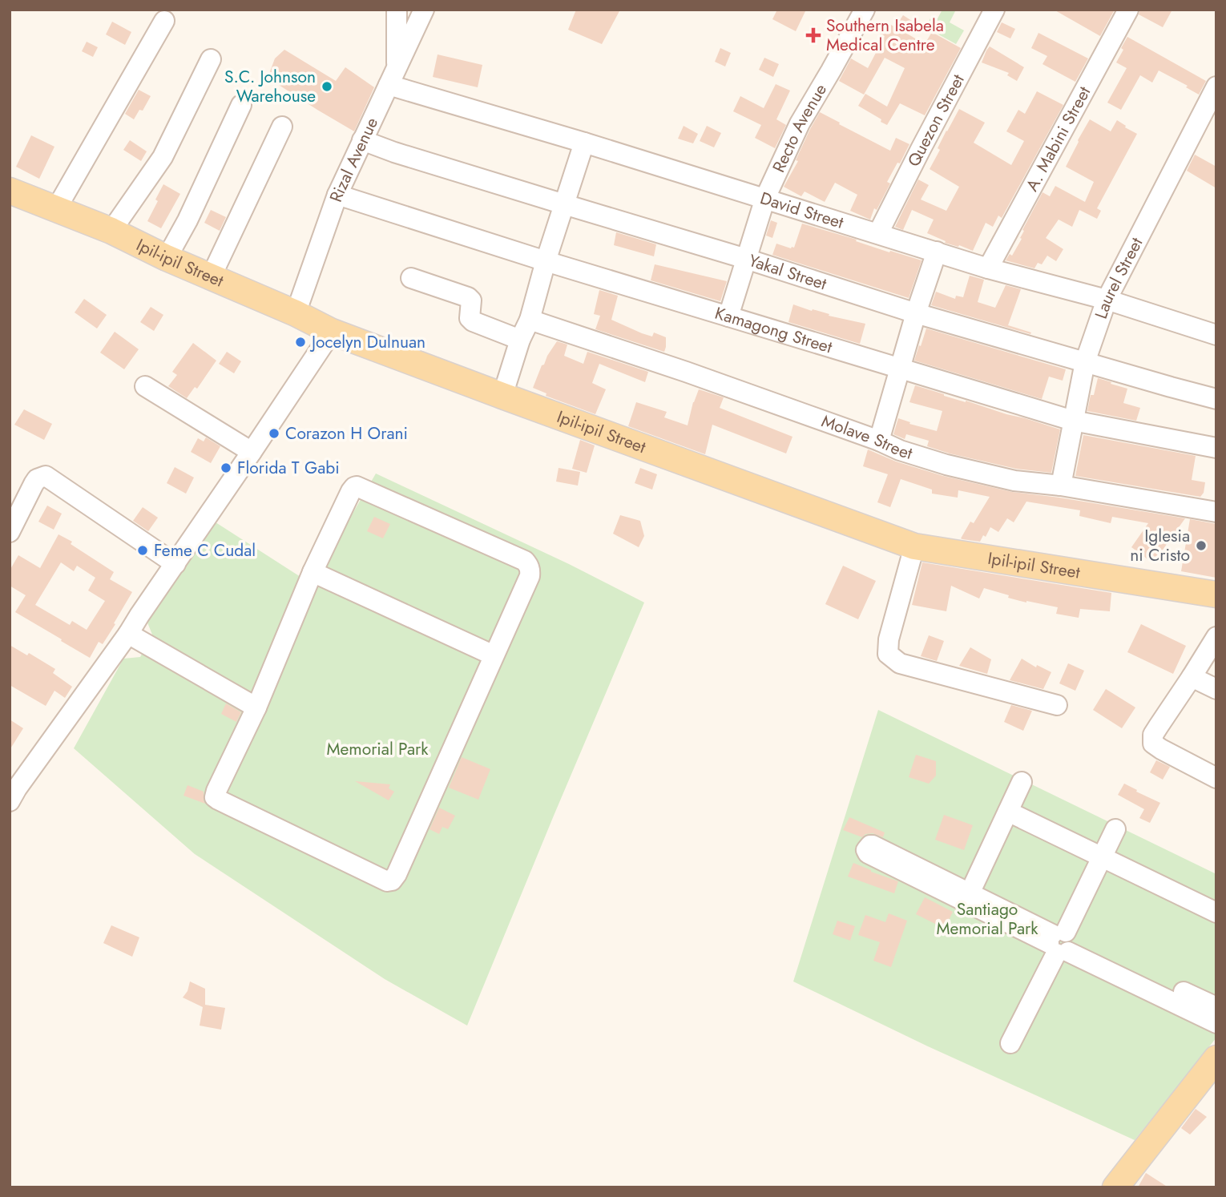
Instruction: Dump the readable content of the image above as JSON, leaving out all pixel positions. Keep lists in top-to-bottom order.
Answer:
{
  "streets": {
    "main road": ["Ipil-ipil Street"],
    "street": [
      "Quezon Street",
      "Recto Avenue",
      "A. Mabini Street",
      "Rizal Avenue",
      "David Street",
      "Yakal Street",
      "Laurel Street",
      "Kamagong Street",
      "Molave Street"
    ]
  },
  "crossings": [
    ["Quezon Street", "David Street"],
    ["Recto Avenue", "David Street"],
    ["Recto Avenue", "Yakal Street"],
    ["Recto Avenue", "Kamagong Street"],
    ["A. Mabini Street", "David Street"],
    ["Rizal Avenue", "David Street"],
    ["Rizal Avenue", "Ipil-ipil Street"],
    ["Rizal Avenue", "Yakal Street"],
    ["Rizal Avenue", "Kamagong Street"],
    ["David Street", "Laurel Street"],
    ["Yakal Street", "Laurel Street"],
    ["Laurel Street", "Kamagong Street"],
    ["Laurel Street", "Molave Street"]
  ],
  "parks": ["Memorial Park", "Santiago Memorial Park"],
  "places": {
    "health": ["Southern Isabela Medical Centre"],
    "other": [
      "S.C. Johnson Warehouse",
      "Jocelyn Dulnuan",
      "Corazon H Orani",
      "Florida T Gabi",
      "Iglesia ni Cristo",
      "Feme C Cudal"
    ]
  }
}
